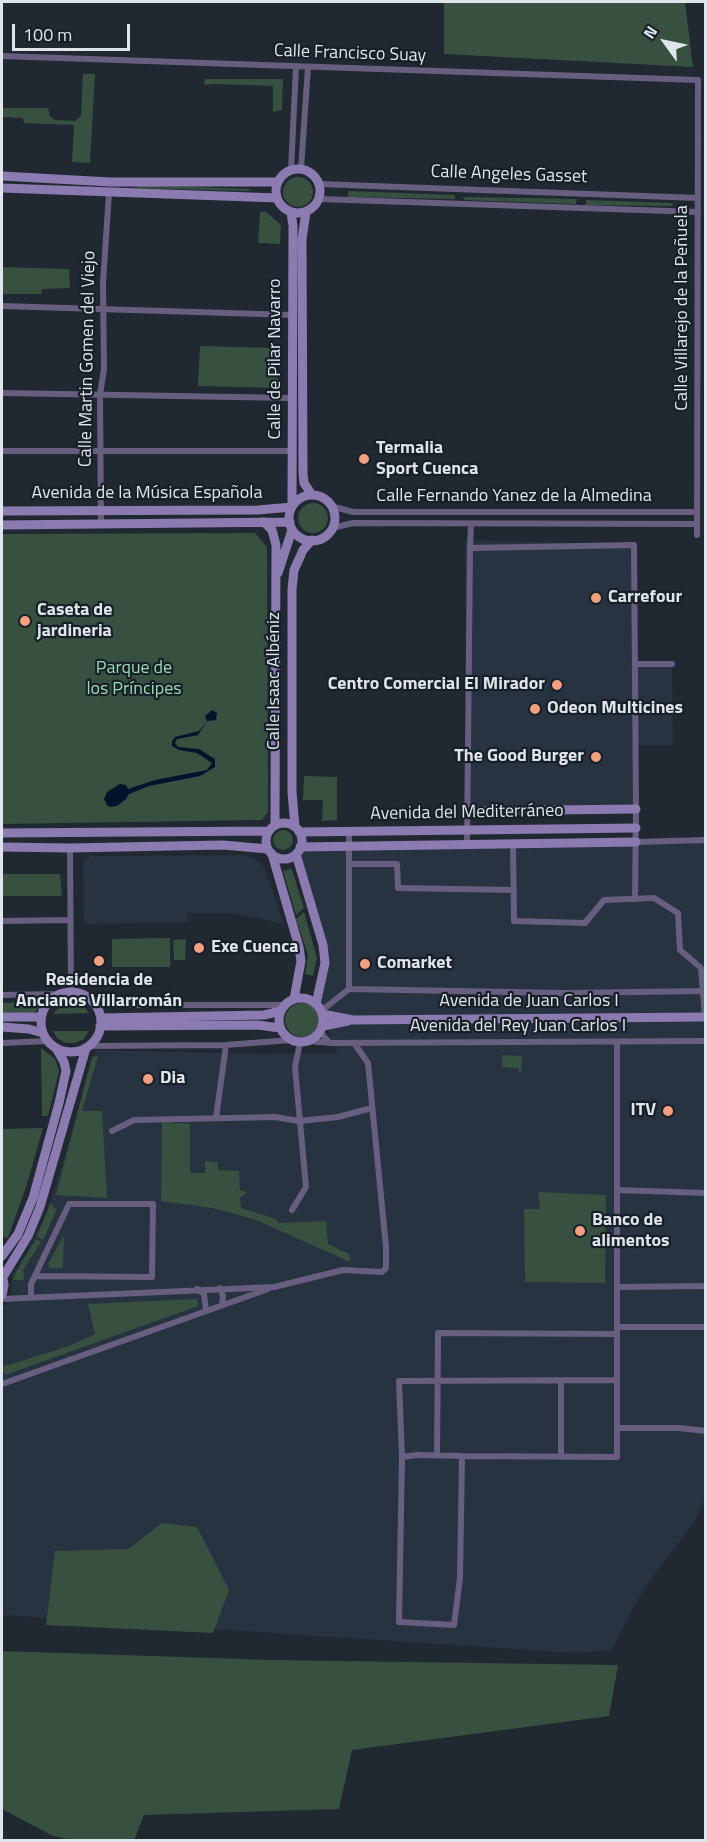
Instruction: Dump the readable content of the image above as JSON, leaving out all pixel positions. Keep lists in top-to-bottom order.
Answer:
{
  "streets": {
    "street": [
      "Calle Francisco Suay",
      "Calle Angeles Gasset",
      "Calle Villarejo de la Peñuela",
      "Calle Martin Gomen del Viejo",
      "Calle de Pilar Navarro",
      "Avenida de la Música Española",
      "Calle Fernando Yanez de la Almedina",
      "Calle Isaac Albéniz",
      "Avenida del Mediterráneo",
      "Avenida de Juan Carlos I",
      "Avenida del Rey Juan Carlos I"
    ]
  },
  "crossings": [
    ["Calle Francisco Suay", "Calle Villarejo de la Peñuela"],
    ["Calle Angeles Gasset", "Calle Villarejo de la Peñuela"],
    ["Calle Angeles Gasset", "Calle de Pilar Navarro"],
    ["Calle Villarejo de la Peñuela", "Calle Fernando Yanez de la Almedina"],
    ["Calle Martin Gomen del Viejo", "Avenida de la Música Española"],
    ["Calle de Pilar Navarro", "Avenida de la Música Española"],
    ["Calle de Pilar Navarro", "Calle Fernando Yanez de la Almedina"],
    ["Calle de Pilar Navarro", "Calle Isaac Albéniz"],
    ["Avenida de la Música Española", "Calle Fernando Yanez de la Almedina"],
    ["Avenida de la Música Española", "Calle Isaac Albéniz"],
    ["Calle Fernando Yanez de la Almedina", "Calle Isaac Albéniz"],
    ["Calle Isaac Albéniz", "Avenida del Mediterráneo"]
  ],
  "parks": ["Parque de los Príncipes"],
  "places": [
    "Termalia Sport Cuenca",
    "Carrefour",
    "Caseta de jardineria",
    "Centro Comercial El Mirador",
    "Odeon Multicines",
    "The Good Burger",
    "Exe Cuenca",
    "Residencia de Ancianos Villarromán",
    "Comarket",
    "Dia",
    "ITV",
    "Banco de alimentos"
  ],
  "scale_bar": "100 m",
  "north": "top left"
}
